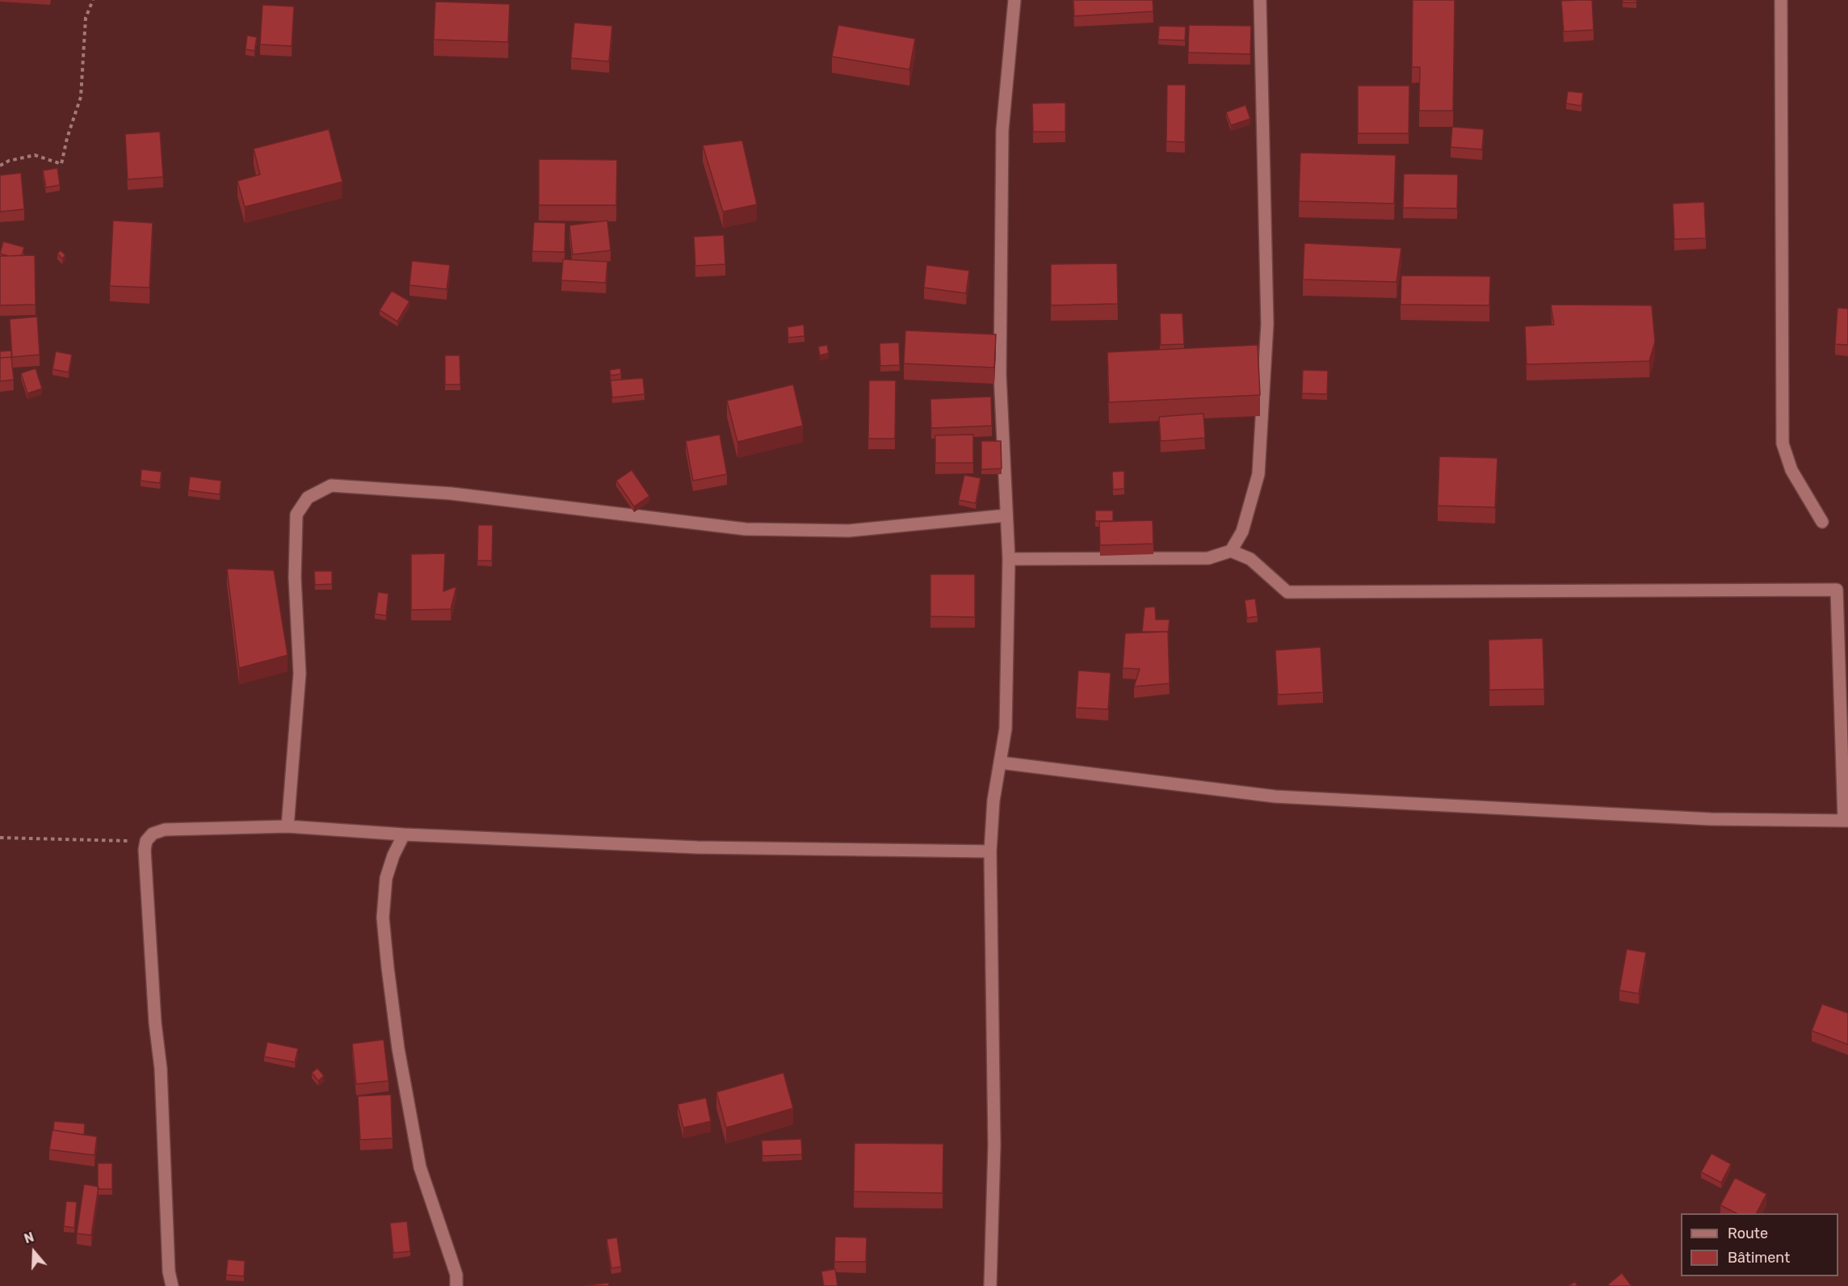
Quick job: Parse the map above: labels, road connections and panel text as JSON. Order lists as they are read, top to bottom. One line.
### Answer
{"legend":["Route","Bâtiment"],"north":"top"}
